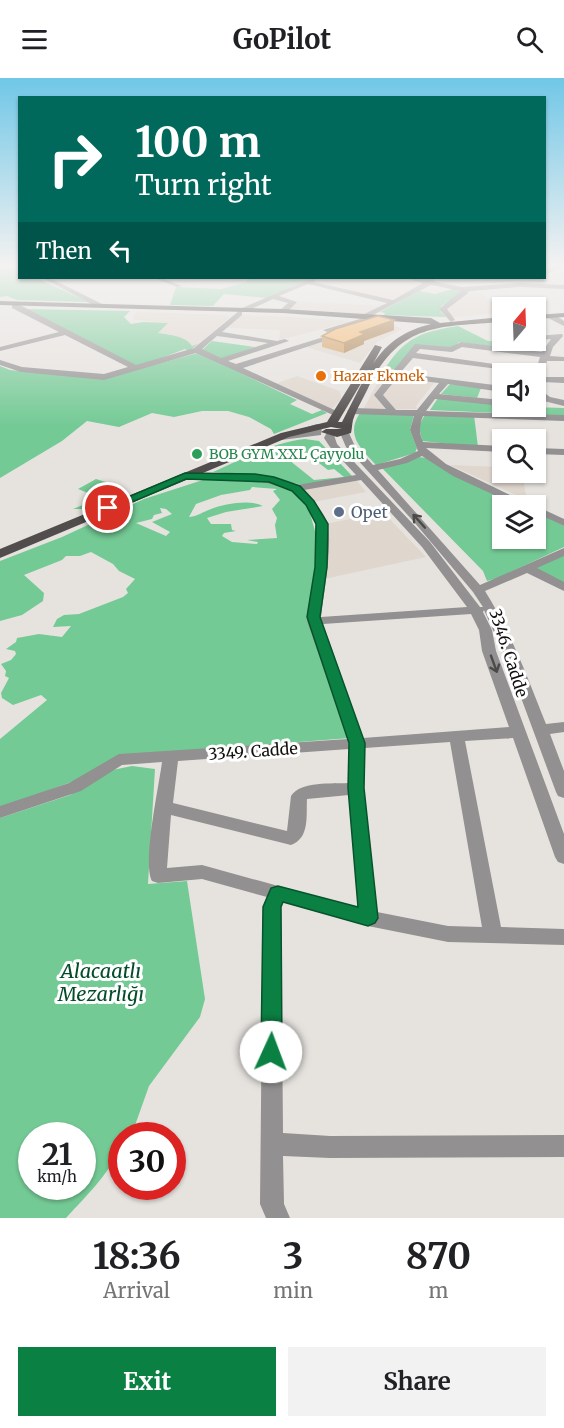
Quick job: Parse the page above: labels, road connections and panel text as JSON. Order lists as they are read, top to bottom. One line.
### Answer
{"streets":{"street":["3346. Cadde","3349. Cadde"]},"crossings":[["3346. Cadde","3349. Cadde"]],"parks":["Alacaatlı Mezarlığı"],"places":["Hazar Ekmek","BOB GYM XXL Çayyolu","Opet"],"north":"top","page":{"header":"GoPilot","turn":["100 m","Turn right"],"then":"Then","speed":"21 km/h","limit":"30","eta":["18:36","Arrival","3","min","870","m"],"buttons":["Exit","Share"]}}
